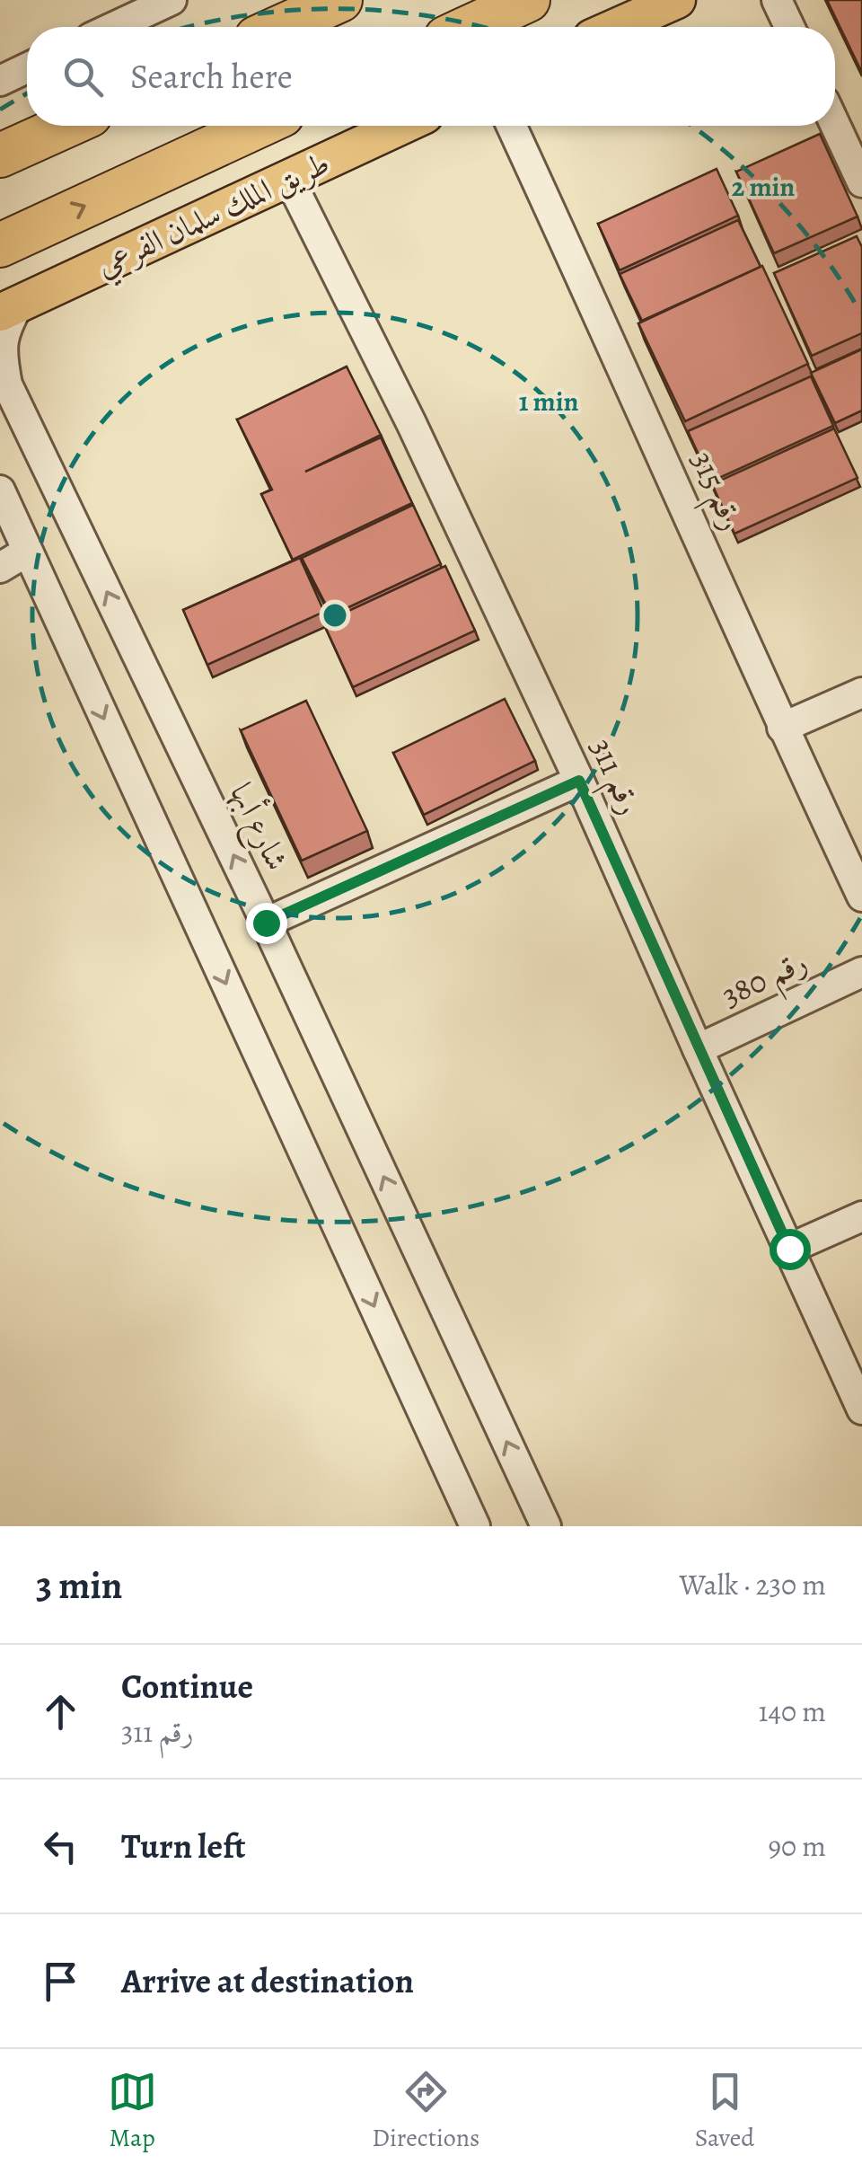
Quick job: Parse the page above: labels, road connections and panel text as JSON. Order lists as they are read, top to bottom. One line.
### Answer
{"streets":{"main road":["طريق الملك سلمان الفرعي"],"street":["رقم 315","رقم 311","شارع أبها","رقم 380"]},"crossings":[["طريق الملك سلمان الفرعي","رقم 311"],["طريق الملك سلمان الفرعي","شارع أبها"],["رقم 311","رقم 380"]],"page":{"search":"Search here","heading":["3 min","Walk · 230 m"],"list":[["Continue","رقم 311","140 m"],["Turn left","90 m"],"Arrive at destination"],"nav":["Map","Directions","Saved"]},"rings":["2 min","1 min"]}
